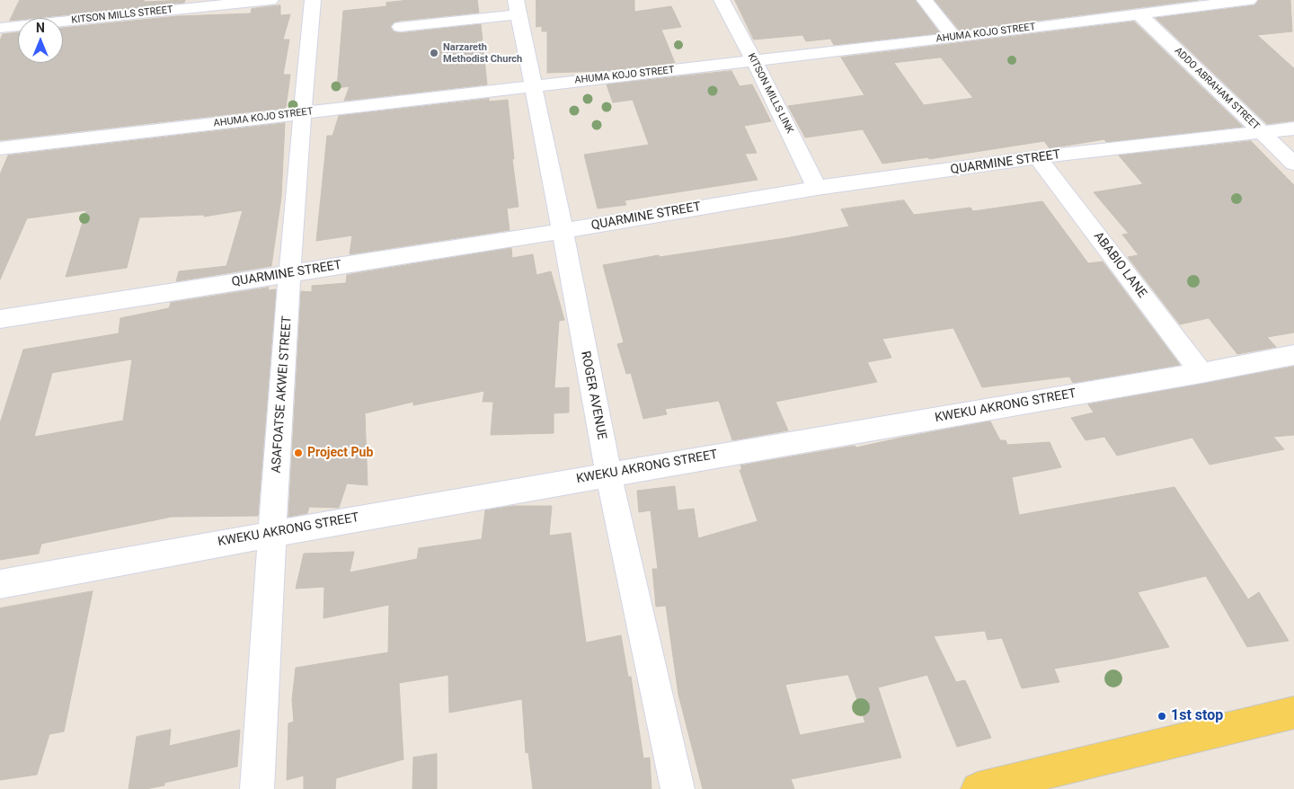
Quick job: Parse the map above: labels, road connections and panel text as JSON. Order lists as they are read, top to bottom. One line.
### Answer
{"streets":{"street":["KITSON MILLS STREET","AHUMA KOJO STREET","ADDO ABRAHAM STREET","KITSON MILLS LINK","QUARMINE STREET","ABABIO LANE","ASAFOATSE AKWEI STREET","ROGER AVENUE","KWEKU AKRONG STREET"]},"crossings":[["AHUMA KOJO STREET","ADDO ABRAHAM STREET"],["AHUMA KOJO STREET","KITSON MILLS LINK"],["AHUMA KOJO STREET","ASAFOATSE AKWEI STREET"],["AHUMA KOJO STREET","ROGER AVENUE"],["ADDO ABRAHAM STREET","QUARMINE STREET"],["KITSON MILLS LINK","QUARMINE STREET"],["QUARMINE STREET","ABABIO LANE"],["QUARMINE STREET","ASAFOATSE AKWEI STREET"],["QUARMINE STREET","ROGER AVENUE"],["ABABIO LANE","KWEKU AKRONG STREET"],["ASAFOATSE AKWEI STREET","KWEKU AKRONG STREET"],["ROGER AVENUE","KWEKU AKRONG STREET"]],"places":["Narzareth Methodist Church","Project Pub","1st stop"],"north":"top"}
